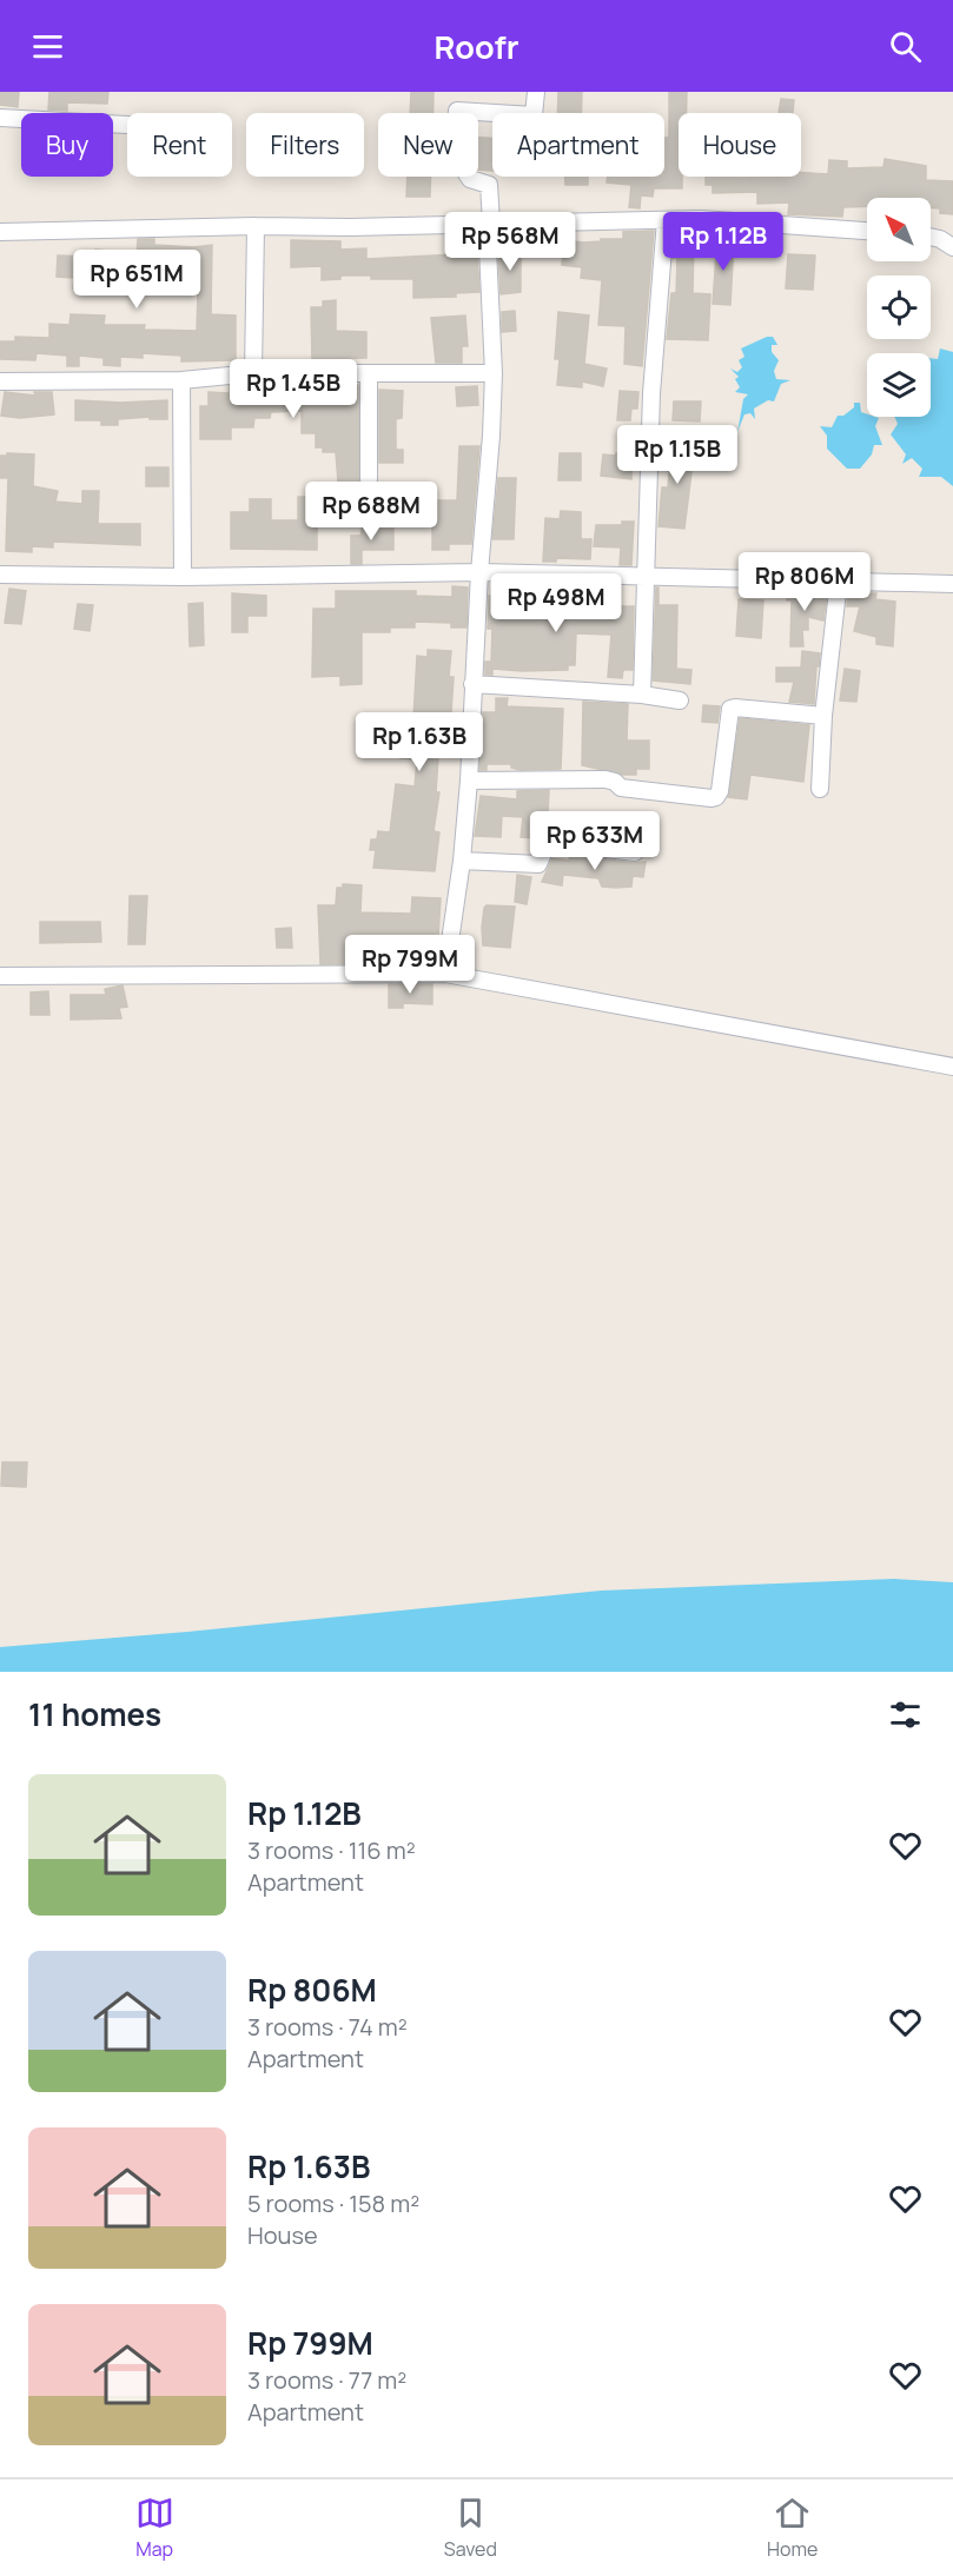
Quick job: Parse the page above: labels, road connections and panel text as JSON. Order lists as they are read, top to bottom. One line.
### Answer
{"north":"top left","page":{"header":"Roofr","chip":["Buy","Rent","Filters","New","Apartment","House"],"price":["Rp 568M","Rp 1.12B","Rp 651M","Rp 1.45B","Rp 1.15B","Rp 688M","Rp 806M","Rp 498M","Rp 1.63B","Rp 633M","Rp 799M"],"heading":"11 homes","list":[{"name":"Rp 1.12B","note":"3 rooms · 116 m² · Apartment"},{"name":"Rp 806M","note":"3 rooms · 74 m² · Apartment"},{"name":"Rp 1.63B","note":"5 rooms · 158 m² · House"},{"name":"Rp 799M","note":"3 rooms · 77 m² · Apartment"}],"tabs":["Map","Saved","Home"]}}
